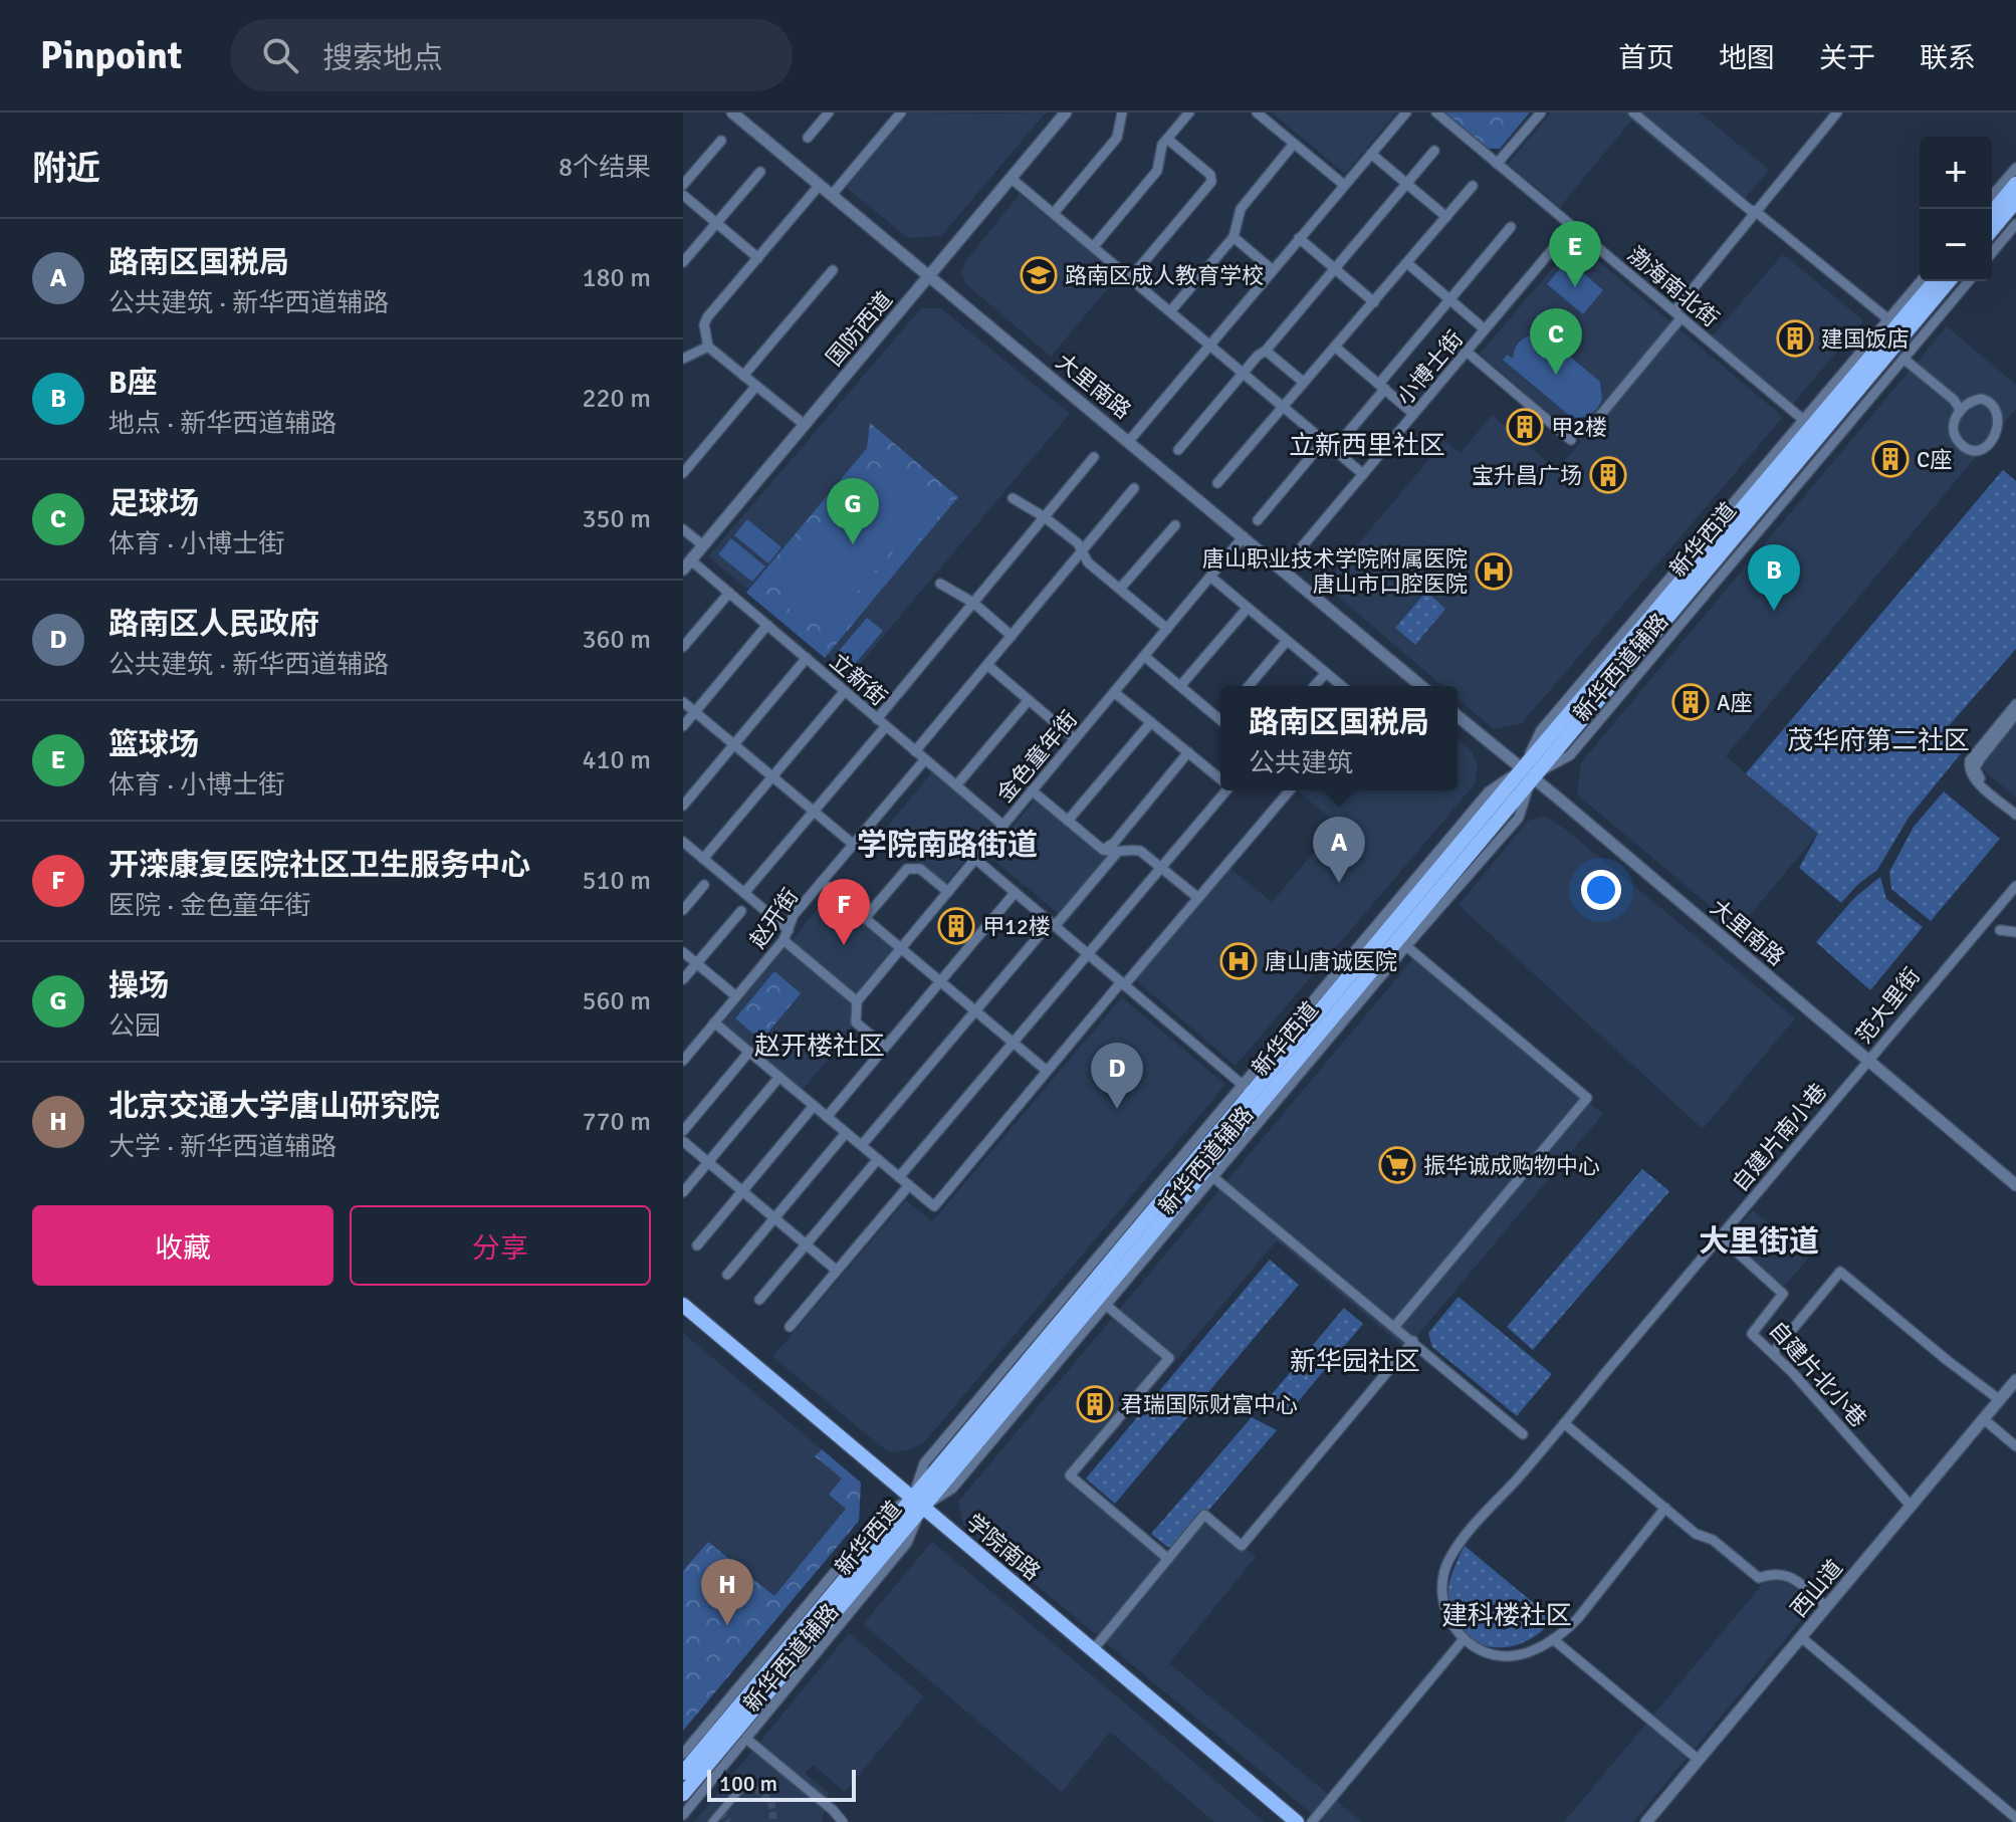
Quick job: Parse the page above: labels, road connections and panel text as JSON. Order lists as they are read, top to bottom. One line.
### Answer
{"streets":{"main road":["新华西道","学院南路"],"street":["渤海南北街","国防西道","小博士街","大里南路","新华西道辅路","立新街","金色童年街","赵开街","范大里街","自建片南小巷","自建片北小巷","西山道"]},"crossings":[["渤海南北街","小博士街"],["渤海南北街","新华西道"],["国防西道","大里南路"],["国防西道","立新街"],["小博士街","大里南路"],["大里南路","新华西道"],["大里南路","新华西道辅路"],["大里南路","金色童年街"],["大里南路","范大里街"],["大里南路","自建片南小巷"],["新华西道","新华西道辅路"],["新华西道","学院南路"],["新华西道辅路","学院南路"],["立新街","金色童年街"],["立新街","赵开街"],["范大里街","自建片南小巷"],["自建片南小巷","自建片北小巷"],["自建片北小巷","西山道"]],"districts":["立新西里社区","茂华府第二社区","学院南路街道","赵开楼社区","大里街道","新华园社区","建科楼社区"],"places":{"school or university":["路南区成人教育学校"],"building":["建国饭店","甲2楼","C座","宝升昌广场","A座","甲12楼","君瑞国际财富中心"],"hospital":["唐山职业技术学院附属医院 唐山市口腔医院","唐山唐诚医院"],"supermarket":["振华诚成购物中心"]},"scale_bar":"100 m","page":{"header":"Pinpoint","search":"搜索地点","nav":["首页","地图","关于","联系"],"heading":["附近","8个结果"],"map_buttons":["+","−"],"list":[{"mark":"A","name":"路南区国税局","note":"公共建筑 · 新华西道辅路","value":"180 m"},{"mark":"B","name":"B座","note":"地点 · 新华西道辅路","value":"220 m"},{"mark":"C","name":"足球场","note":"体育 · 小博士街","value":"350 m"},{"mark":"D","name":"路南区人民政府","note":"公共建筑 · 新华西道辅路","value":"360 m"},{"mark":"E","name":"篮球场","note":"体育 · 小博士街","value":"410 m"},{"mark":"F","name":"开滦康复医院社区卫生服务中心","note":"医院 · 金色童年街","value":"510 m"},{"mark":"G","name":"操场","note":"公园","value":"560 m"},{"mark":"H","name":"北京交通大学唐山研究院","note":"大学 · 新华西道辅路","value":"770 m"}],"pins":["E","C","G","B","A","F","D","H"],"popup":["路南区国税局","公共建筑"],"buttons":["收藏","分享"],"scale":"100 m"}}
